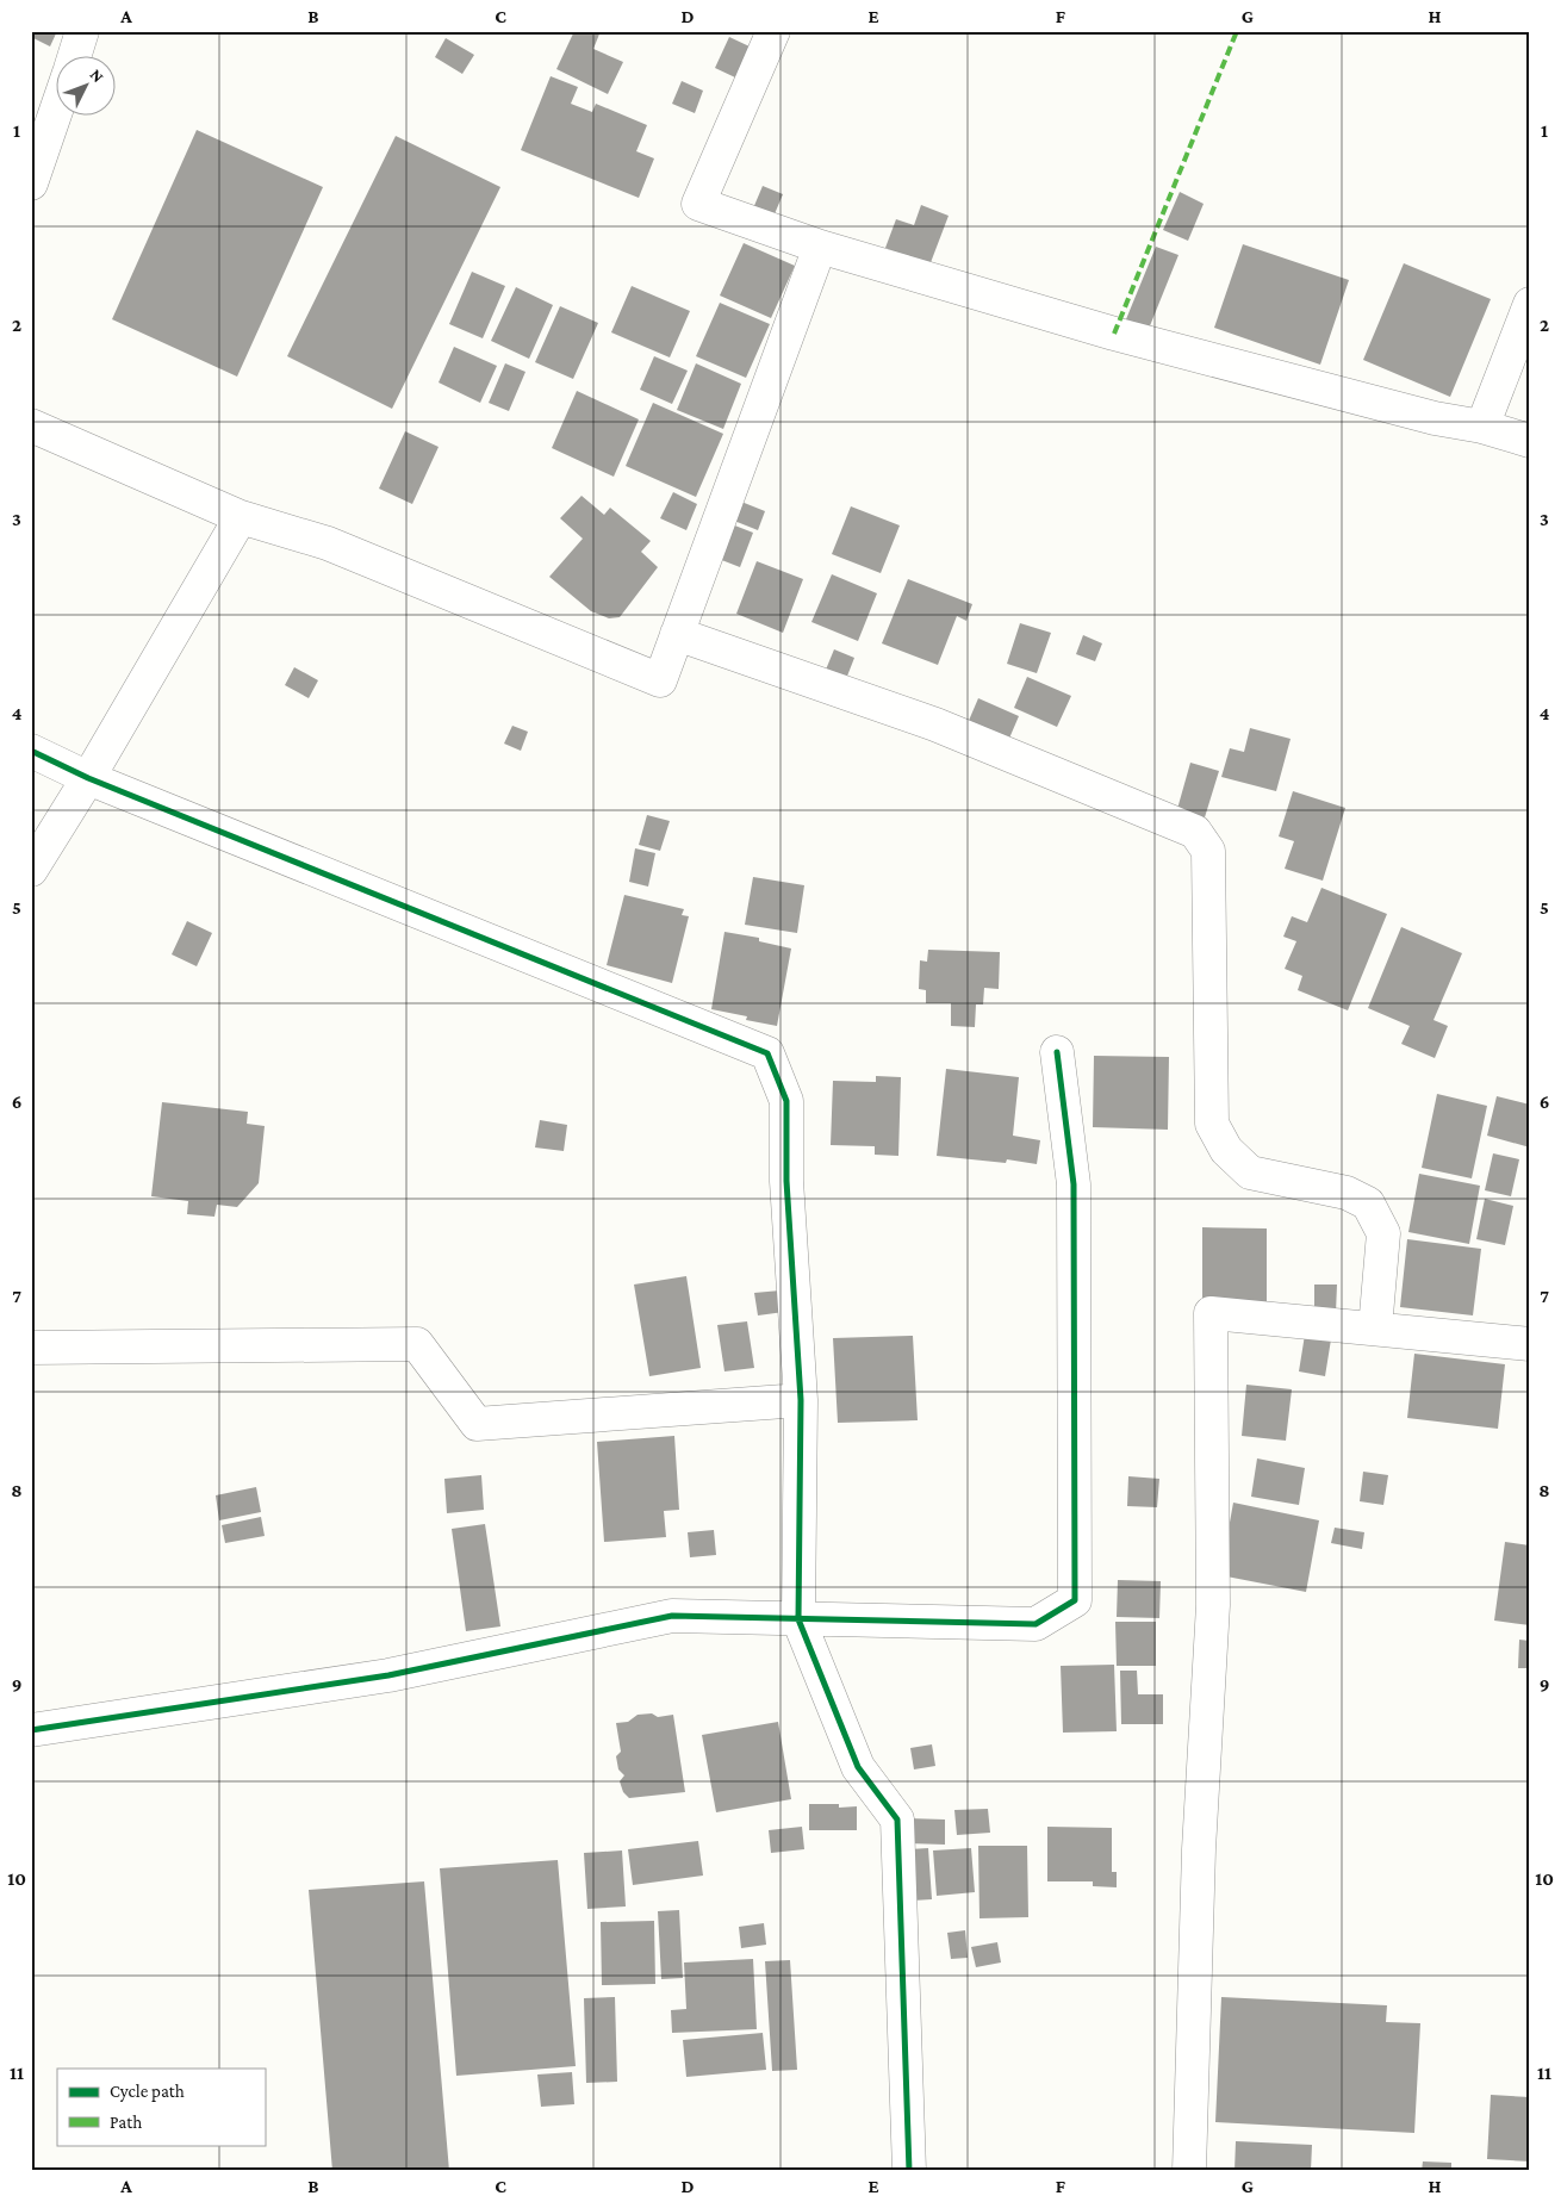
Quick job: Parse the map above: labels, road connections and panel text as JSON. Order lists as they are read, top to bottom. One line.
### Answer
{"legend":["Cycle path","Path"],"north":"top right","grid":{"columns":["A","B","C","D","E","F","G","H"],"rows":["1","2","3","4","5","6","7","8","9","10","11"]}}
